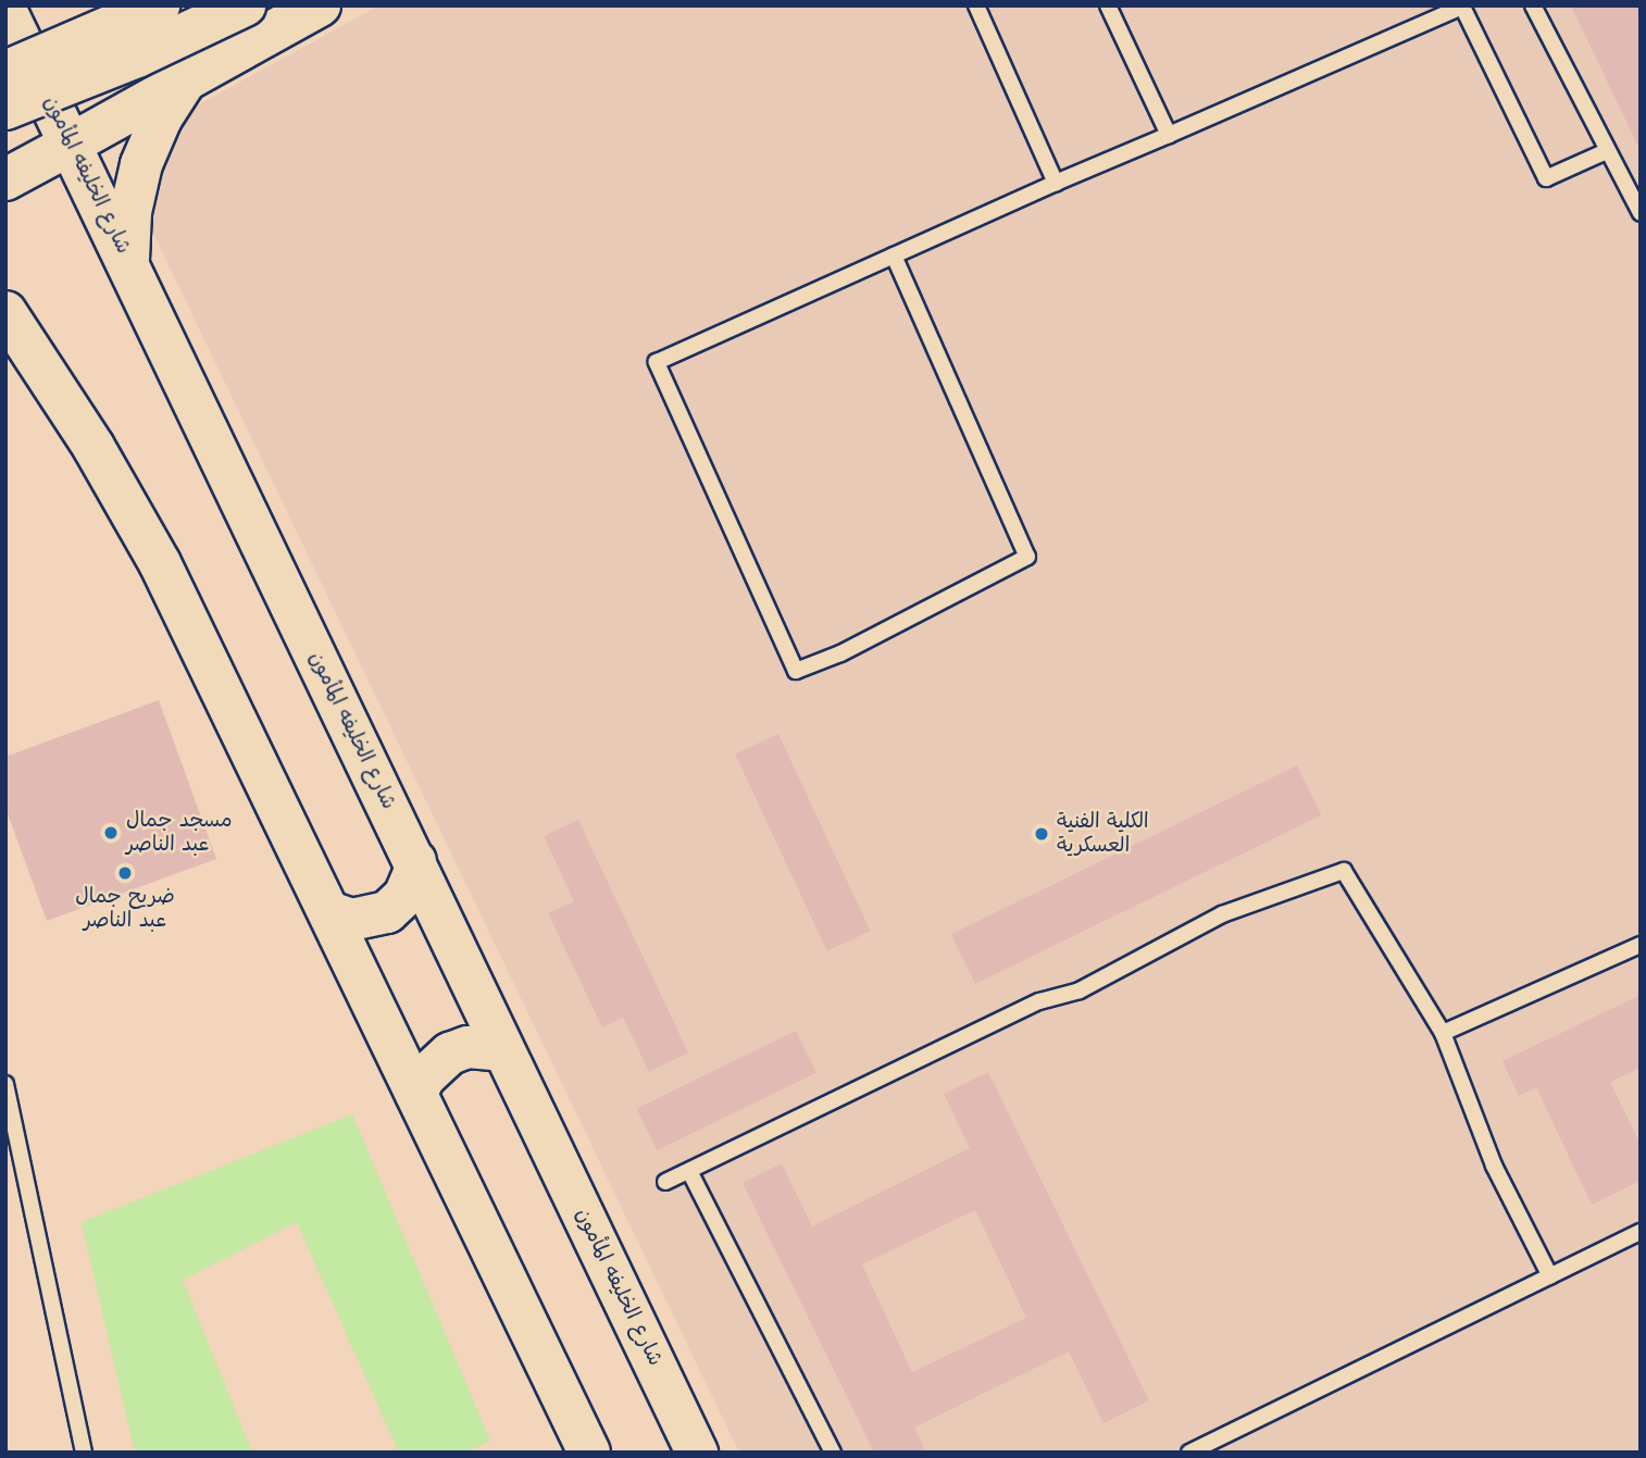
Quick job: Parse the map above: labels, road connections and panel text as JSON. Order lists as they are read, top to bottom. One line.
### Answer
{"streets":{"main road":["شارع الخليفه المأمون"]},"places":["مسجد جمال عبد الناصر","الكلية الفنية العسكرية","ضريح جمال عبد الناصر"]}
